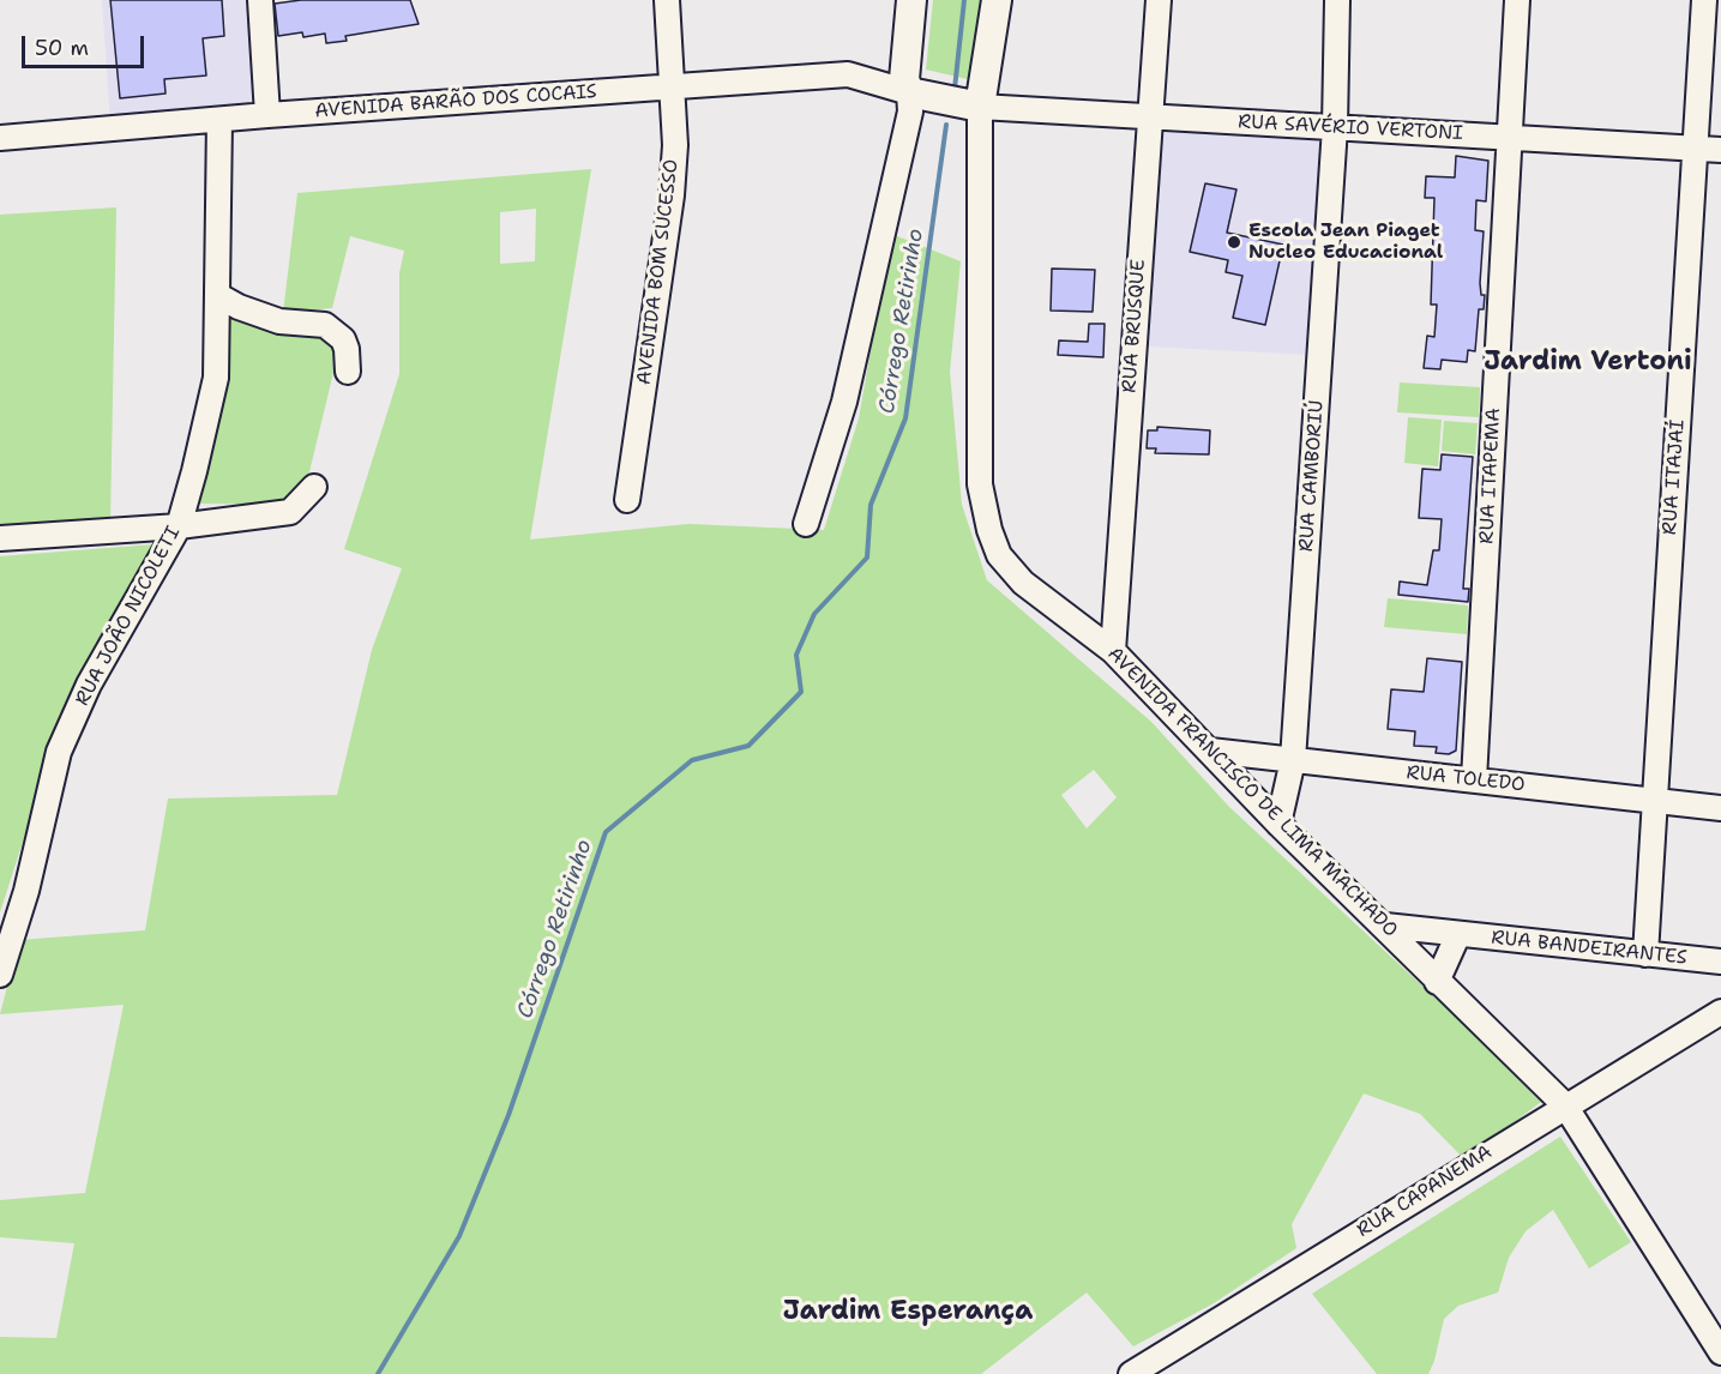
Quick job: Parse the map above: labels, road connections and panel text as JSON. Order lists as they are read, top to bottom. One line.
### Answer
{"streets":{"main road":["AVENIDA FRANCISCO DE LIMA MACHADO"],"street":["AVENIDA BARÃO DOS COCAIS","RUA SAVÉRIO VERTONI","AVENIDA BOM SUCESSO","RUA BRUSQUE","RUA CAMBORIÚ","RUA ITAPEMA","RUA ITAJAÍ","RUA JOÃO NICOLETI","RUA TOLEDO","RUA BANDEIRANTES","RUA CAPANEMA"]},"crossings":[["AVENIDA BARÃO DOS COCAIS","AVENIDA BOM SUCESSO"],["AVENIDA BARÃO DOS COCAIS","RUA JOÃO NICOLETI"],["RUA SAVÉRIO VERTONI","RUA BRUSQUE"],["RUA SAVÉRIO VERTONI","RUA CAMBORIÚ"],["RUA SAVÉRIO VERTONI","RUA ITAPEMA"],["RUA SAVÉRIO VERTONI","RUA ITAJAÍ"],["RUA SAVÉRIO VERTONI","AVENIDA FRANCISCO DE LIMA MACHADO"],["RUA BRUSQUE","AVENIDA FRANCISCO DE LIMA MACHADO"],["RUA CAMBORIÚ","RUA TOLEDO"],["RUA CAMBORIÚ","AVENIDA FRANCISCO DE LIMA MACHADO"],["RUA ITAPEMA","RUA TOLEDO"],["RUA ITAJAÍ","RUA TOLEDO"],["RUA ITAJAÍ","RUA BANDEIRANTES"],["RUA TOLEDO","AVENIDA FRANCISCO DE LIMA MACHADO"],["AVENIDA FRANCISCO DE LIMA MACHADO","RUA BANDEIRANTES"],["AVENIDA FRANCISCO DE LIMA MACHADO","RUA CAPANEMA"]],"districts":["Jardim Vertoni","Jardim Esperança"],"water":["Córrego Retirinho"],"places":["Escola Jean Piaget Nucleo Educacional"],"scale_bar":"50 m"}
